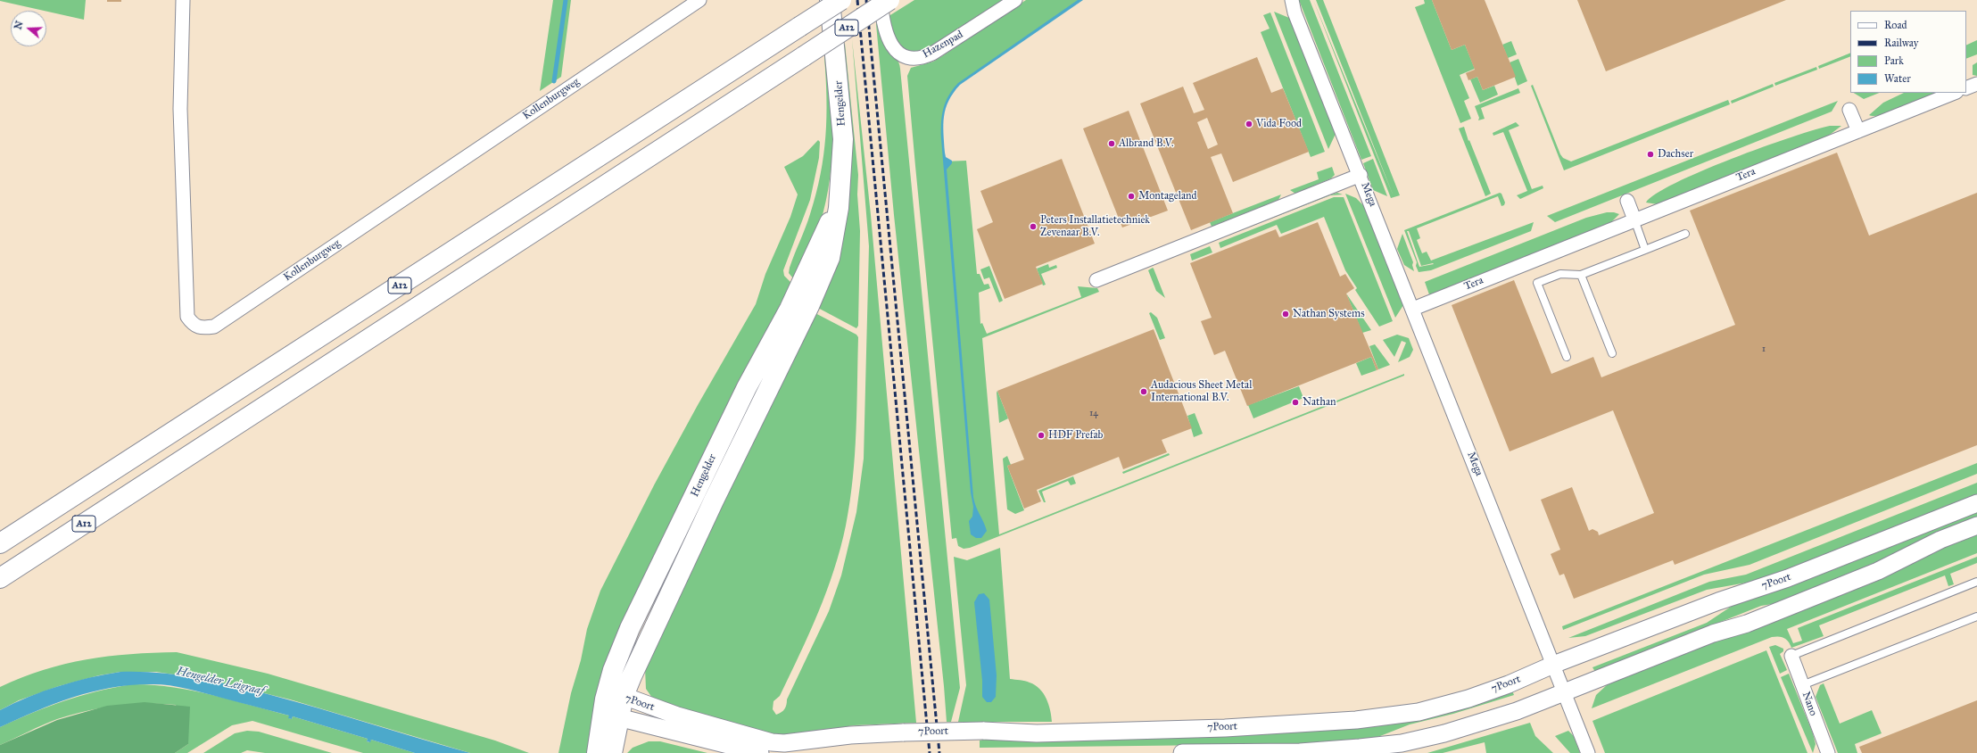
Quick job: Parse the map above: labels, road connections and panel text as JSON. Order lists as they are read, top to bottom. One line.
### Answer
{"streets":{"main road":["A12","Hengelder"],"street":["Hazenpad","Kollenburgweg","Tera","Mega","7Poort","Nano"]},"crossings":[["Hengelder","7Poort"],["Tera","Mega"],["Mega","7Poort"]],"water":["Hengelder Leigraaf"],"places":["Vida Food","Albrand B.V.","Dachser","Montageland","Peters Installatietechniek Zevenaar B.V.","Nathan Systems","Audacious Sheet Metal International B.V.","Nathan","HDF Prefab"],"house_numbers":["1","14"],"legend":["Road","Railway","Park","Water"],"north":"left"}
